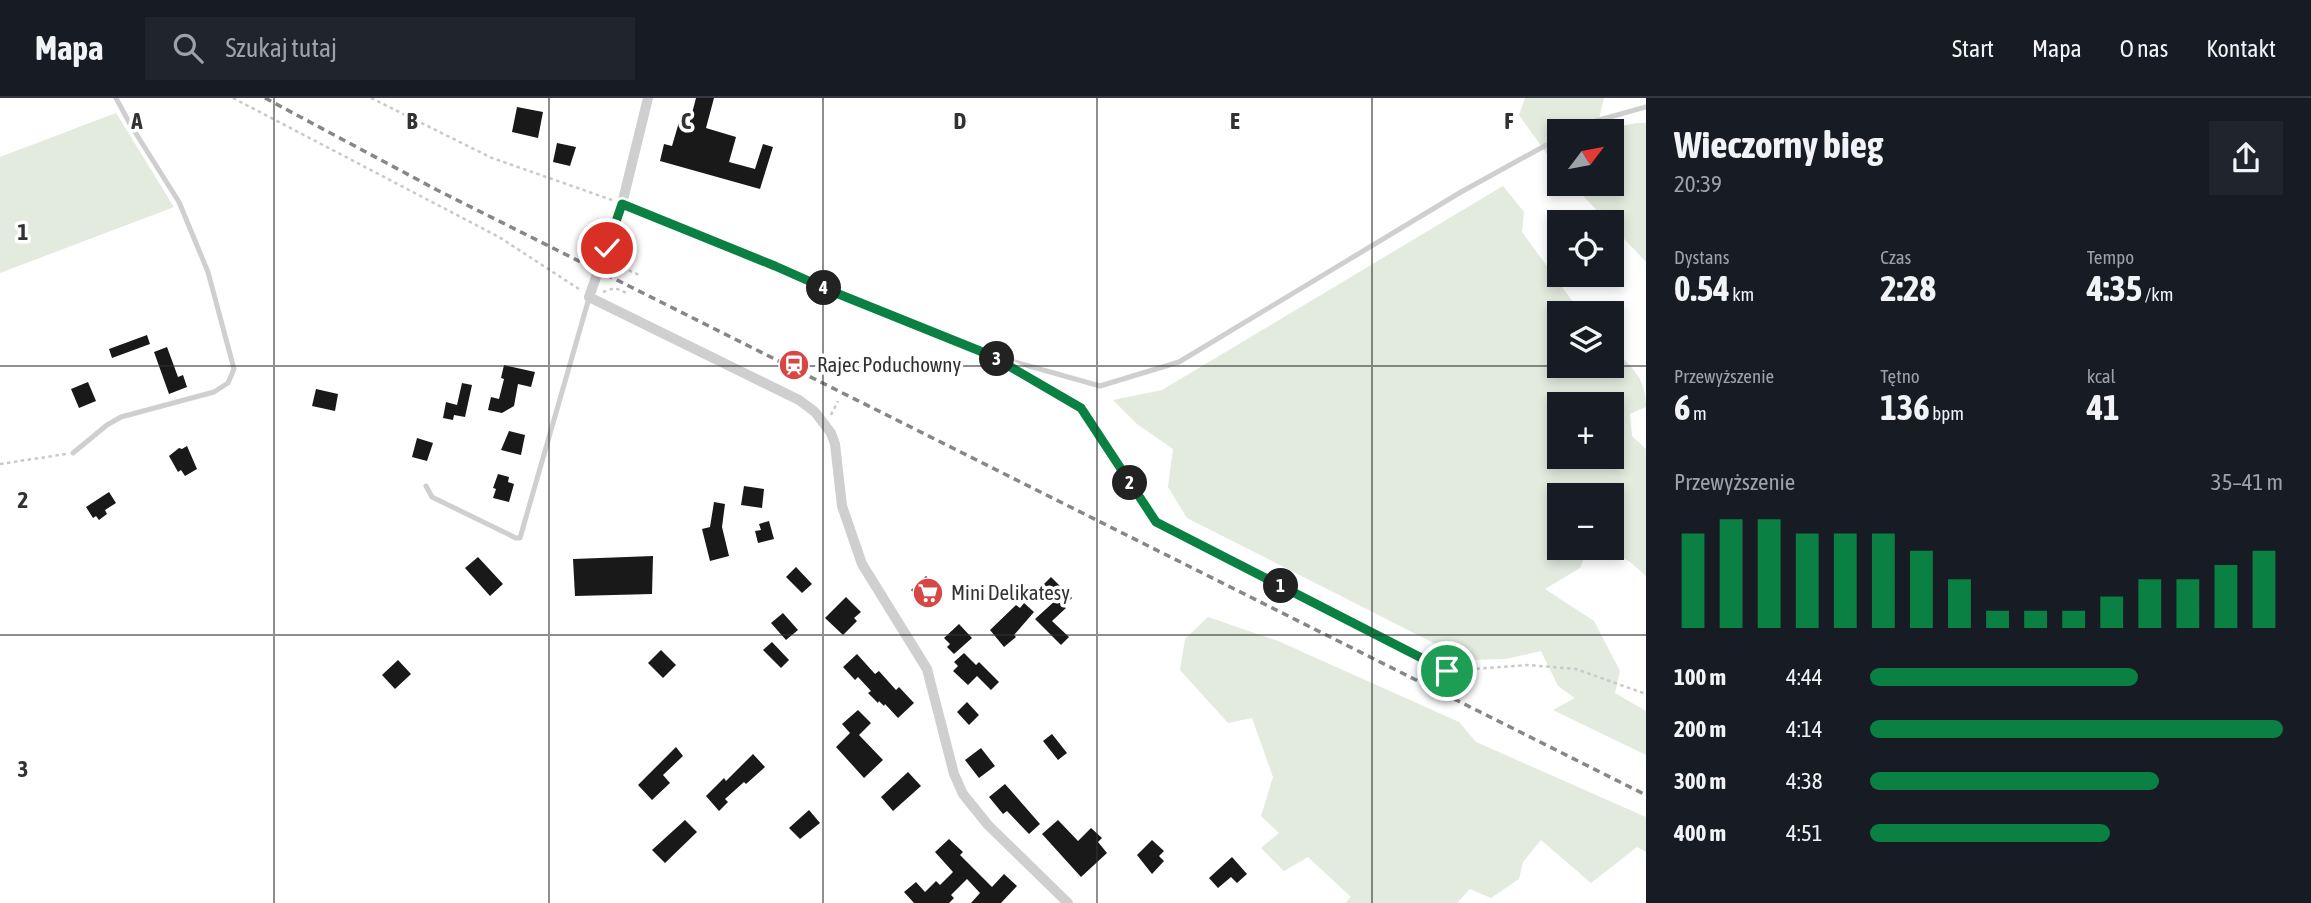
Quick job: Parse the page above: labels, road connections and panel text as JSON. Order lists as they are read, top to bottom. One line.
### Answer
{"places":{"station":["Rajec Poduchowny"],"supermarket":["Mini Delikatesy"]},"north":"top right","page":{"header":"Mapa","search":"Szukaj tutaj","nav":["Start","Mapa","O nas","Kontakt"],"heading":["Wieczorny bieg","20:39"],"map_buttons":["+","−"],"stats":[["Dystans","0.54 km"],["Czas","2:28"],["Tempo","4:35 /km"],["Przewyższenie","6 m"],["Tętno","136 bpm"],["kcal","41"]],"pins":["4","3","2","1"],"chart":["Przewyższenie","35–41 m"],"list":[{"name":"100 m","note":"4:44"},{"name":"200 m","note":"4:14"},{"name":"300 m","note":"4:38"},{"name":"400 m","note":"4:51"}]},"grid":{"columns":["A","B","C","D","E","F"],"rows":["1","2","3"]}}
